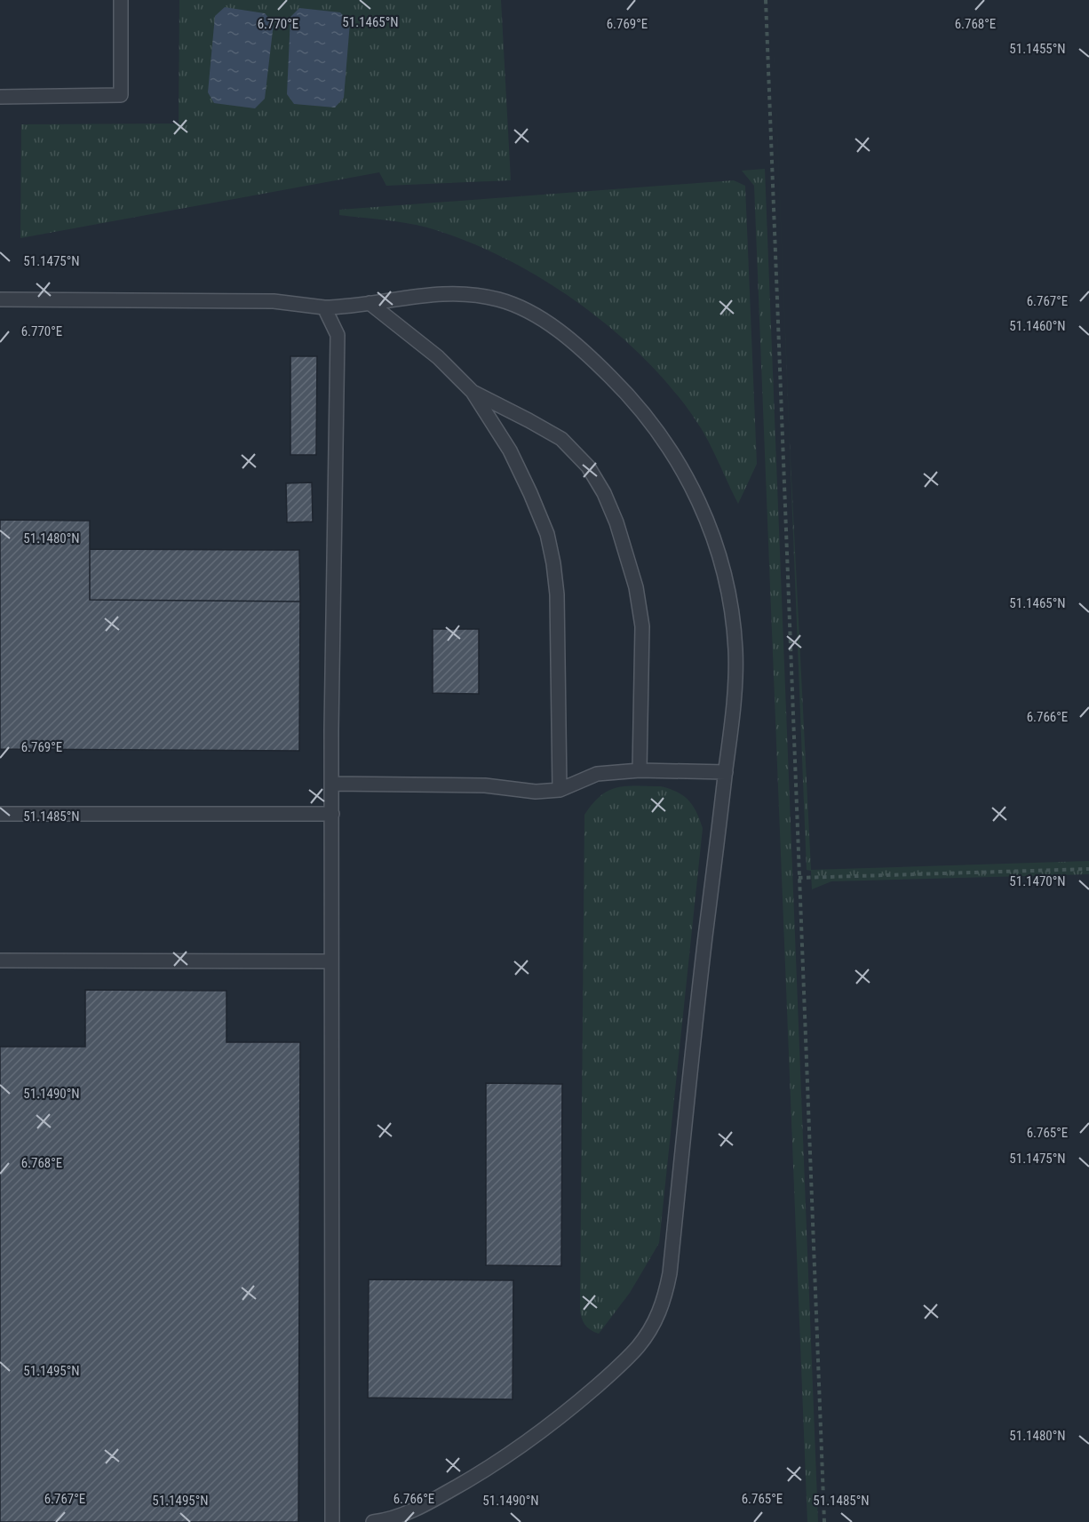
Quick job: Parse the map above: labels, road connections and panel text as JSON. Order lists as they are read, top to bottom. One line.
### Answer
{"coordinates":["51.1465°N","6.770°E","6.769°E","6.768°E","51.1455°N","51.1475°N","6.767°E","51.1460°N","51.1480°N","6.766°E","51.1485°N","51.1470°N","51.1490°N","6.765°E","51.1495°N"]}
